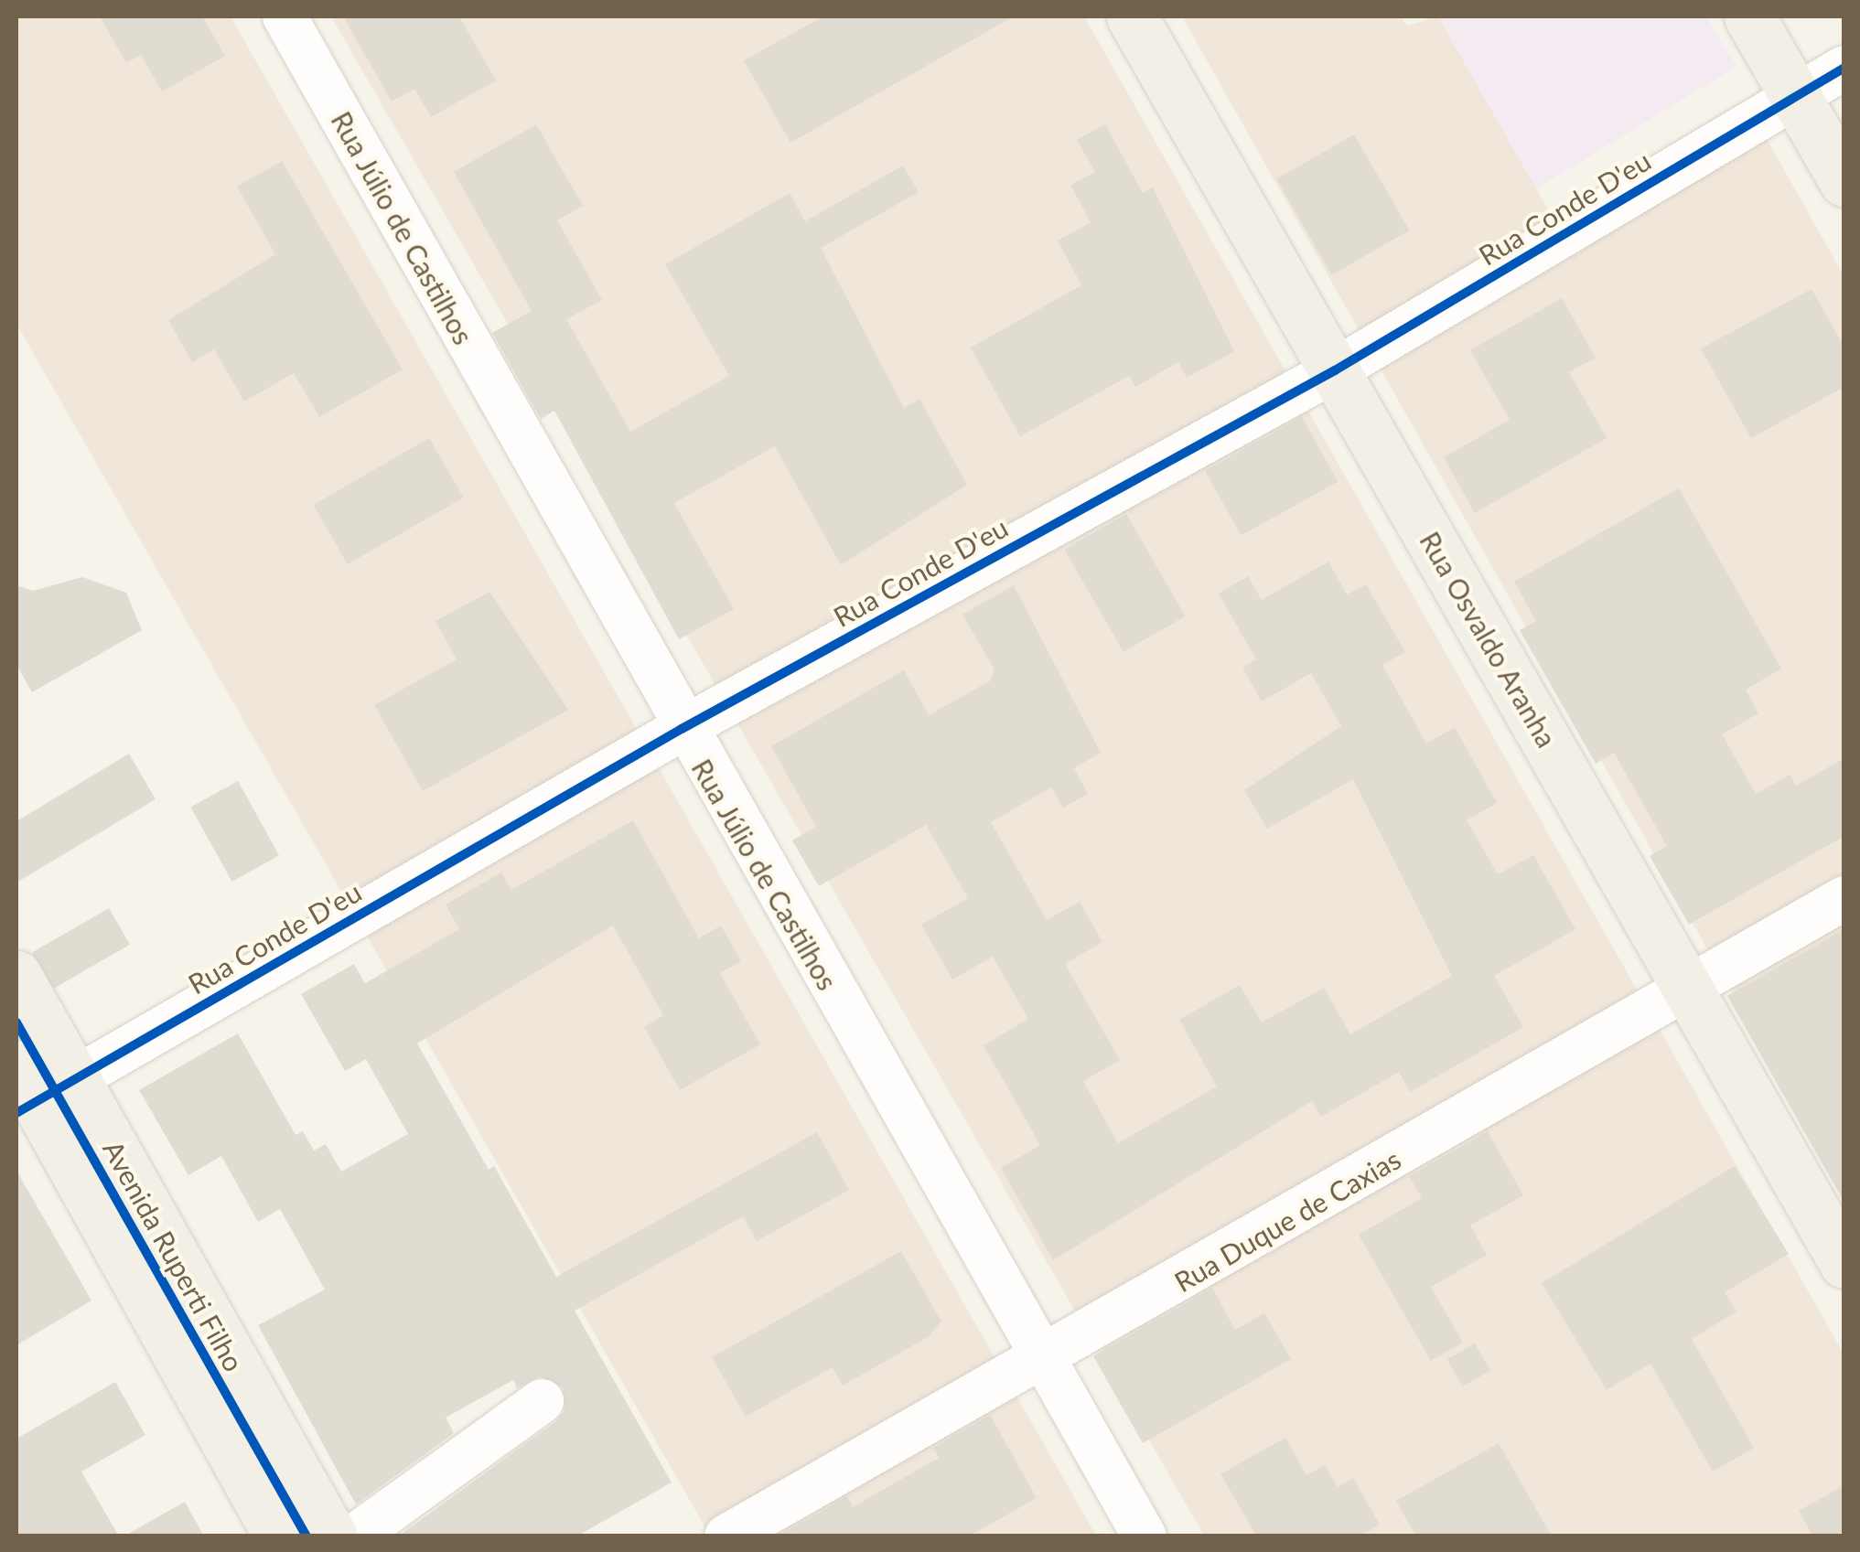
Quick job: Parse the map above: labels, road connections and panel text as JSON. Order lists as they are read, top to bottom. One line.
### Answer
{"streets":{"main road":["Rua Osvaldo Aranha","Avenida Ruperti Filho"],"street":["Rua Conde D'eu","Rua Júlio de Castilhos","Rua Duque de Caxias"]},"crossings":[["Rua Conde D'eu","Rua Júlio de Castilhos"],["Rua Conde D'eu","Rua Osvaldo Aranha"],["Rua Conde D'eu","Avenida Ruperti Filho"],["Rua Júlio de Castilhos","Rua Duque de Caxias"],["Rua Osvaldo Aranha","Rua Duque de Caxias"]]}
